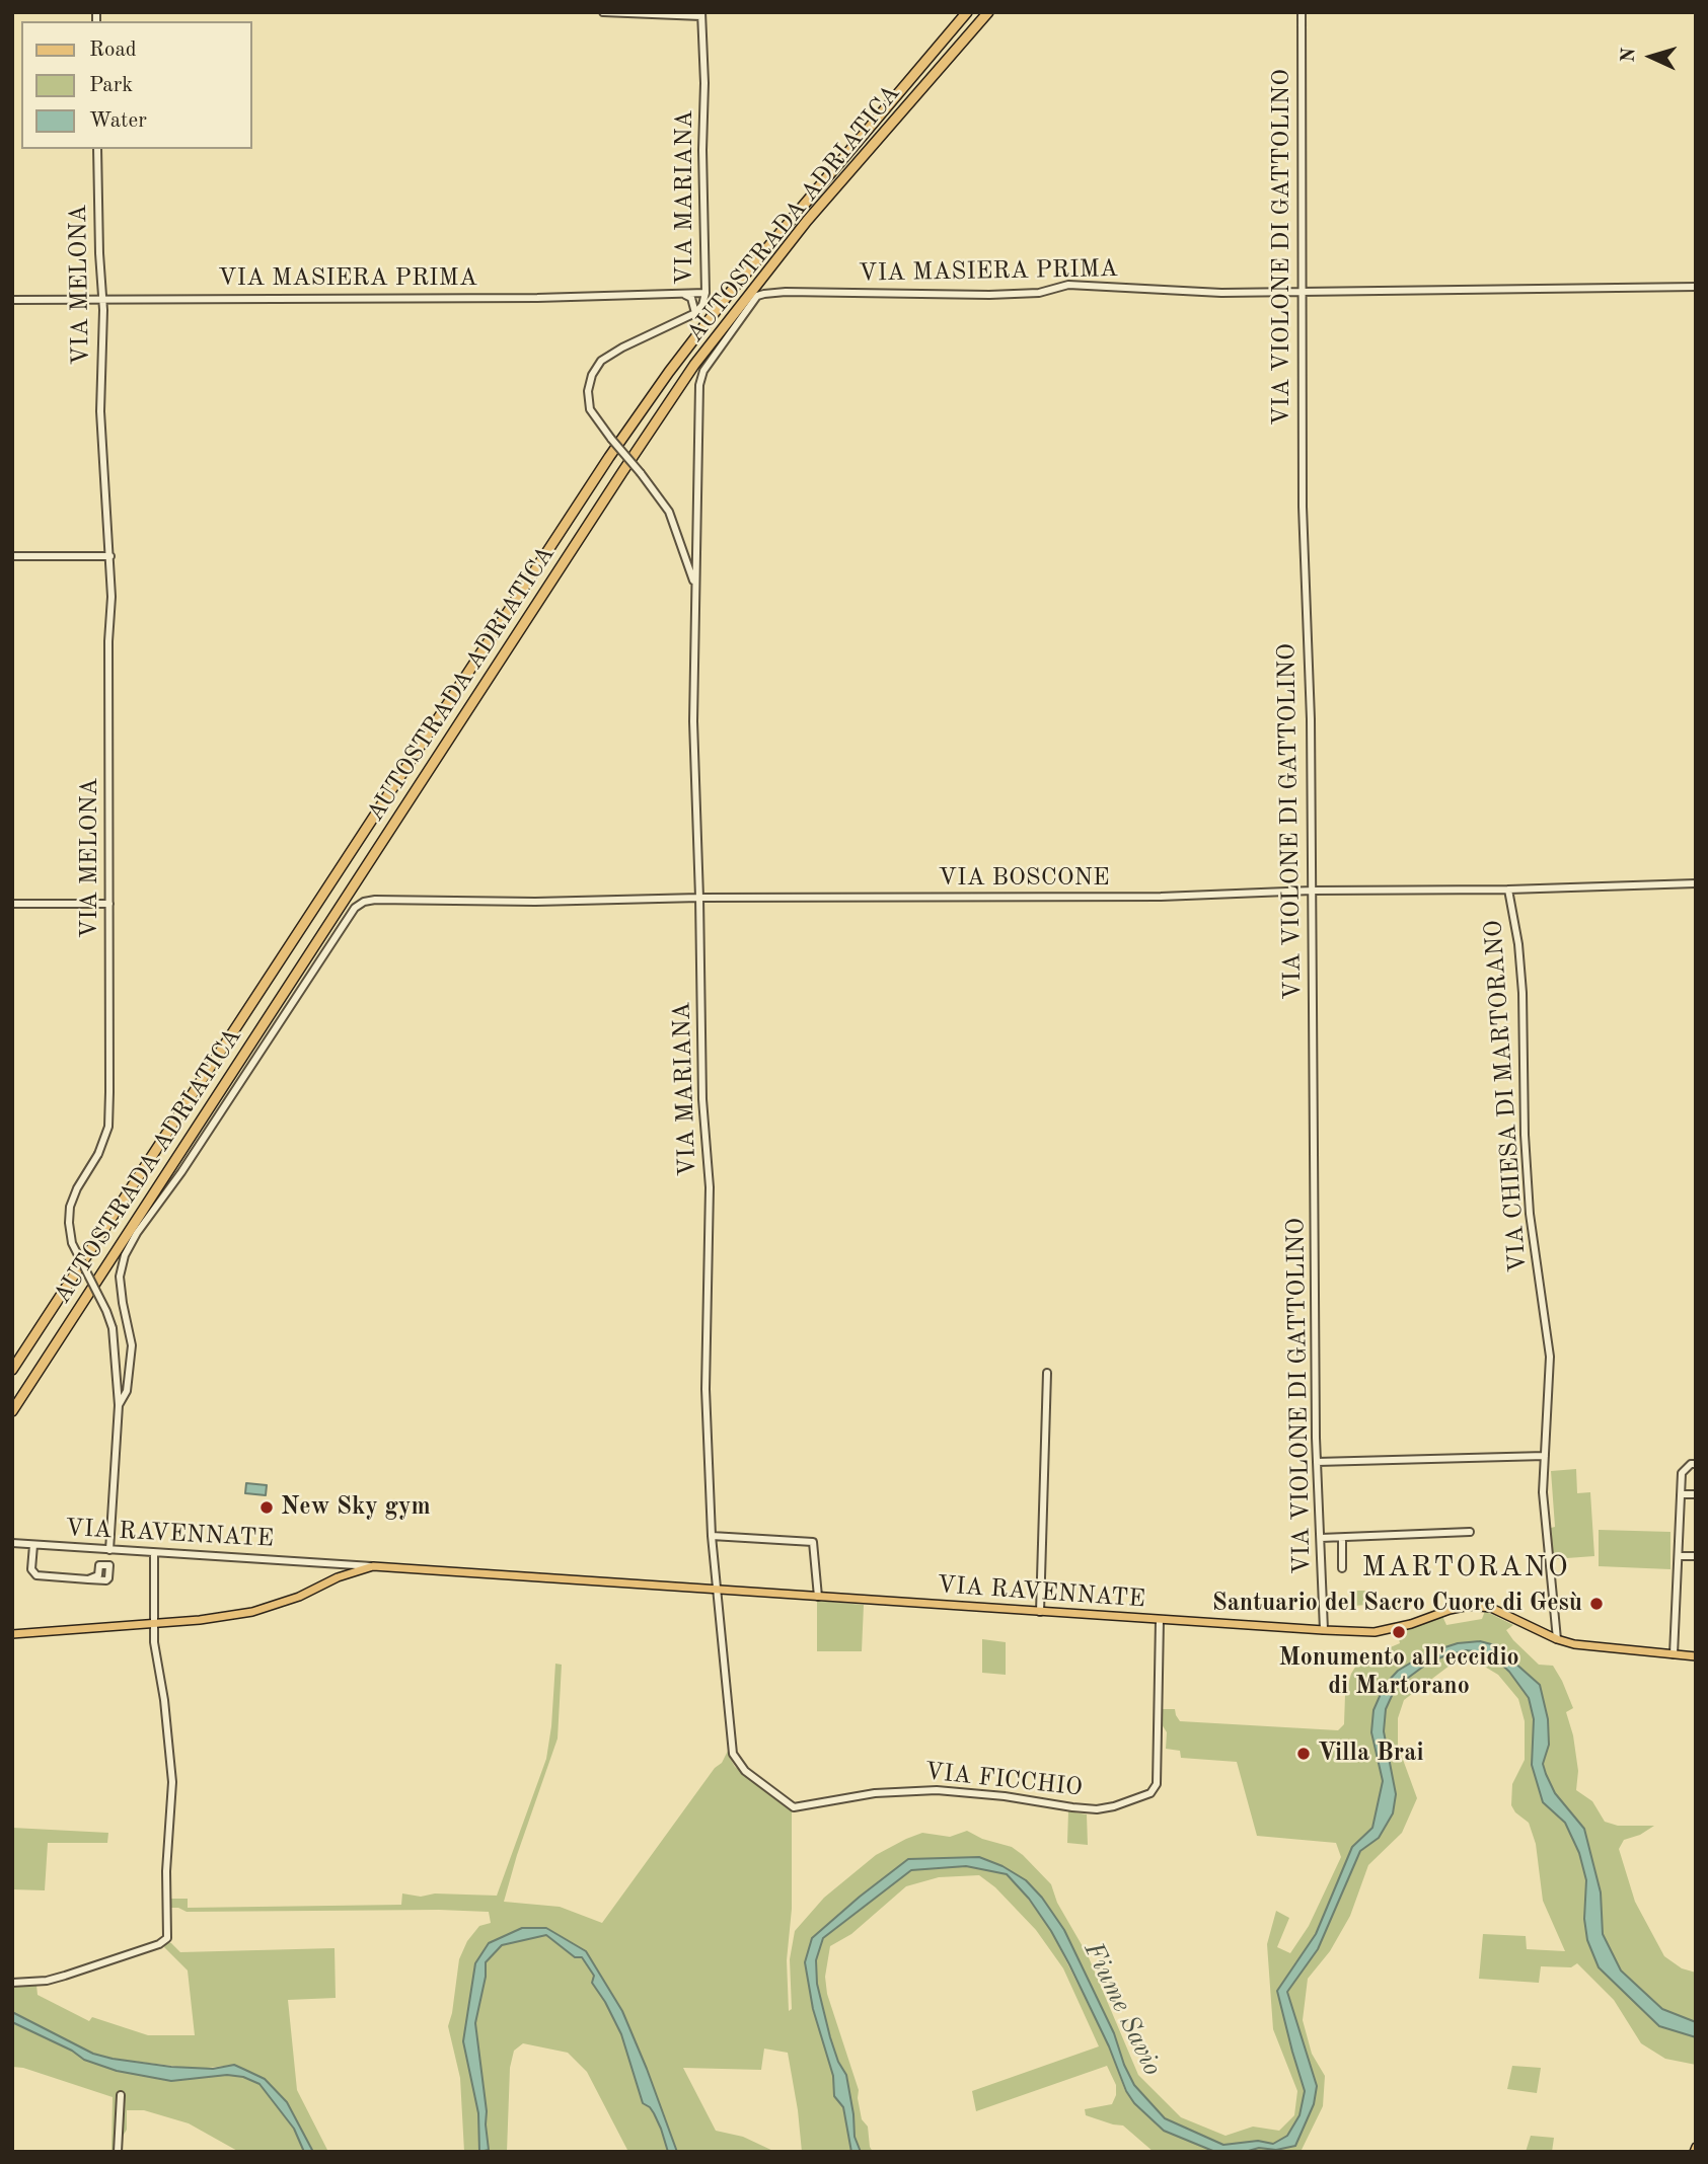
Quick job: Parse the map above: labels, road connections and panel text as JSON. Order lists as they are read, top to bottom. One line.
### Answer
{"streets":{"highway":["AUTOSTRADA ADRIATICA"],"main road":["VIA RAVENNATE"],"street":["VIA MARIANA","VIA VIOLONE DI GATTOLINO","VIA MASIERA PRIMA","VIA MELONA","VIA BOSCONE","VIA CHIESA DI MARTORANO","VIA FICCHIO"]},"crossings":[["VIA MARIANA","VIA MASIERA PRIMA"],["VIA MARIANA","VIA BOSCONE"],["VIA MARIANA","VIA RAVENNATE"],["VIA MARIANA","VIA FICCHIO"],["VIA VIOLONE DI GATTOLINO","VIA MASIERA PRIMA"],["VIA VIOLONE DI GATTOLINO","VIA BOSCONE"],["VIA VIOLONE DI GATTOLINO","VIA RAVENNATE"],["VIA MASIERA PRIMA","VIA MELONA"],["VIA MELONA","VIA BOSCONE"],["VIA MELONA","VIA RAVENNATE"],["VIA BOSCONE","VIA CHIESA DI MARTORANO"],["VIA CHIESA DI MARTORANO","VIA RAVENNATE"],["VIA RAVENNATE","VIA FICCHIO"]],"districts":["MARTORANO"],"water":["Fiume Savio"],"places":["New Sky gym","Santuario del Sacro Cuore di Gesù","Monumento all'eccidio di Martorano","Villa Brai"],"legend":["Road","Park","Water"],"north":"left"}
